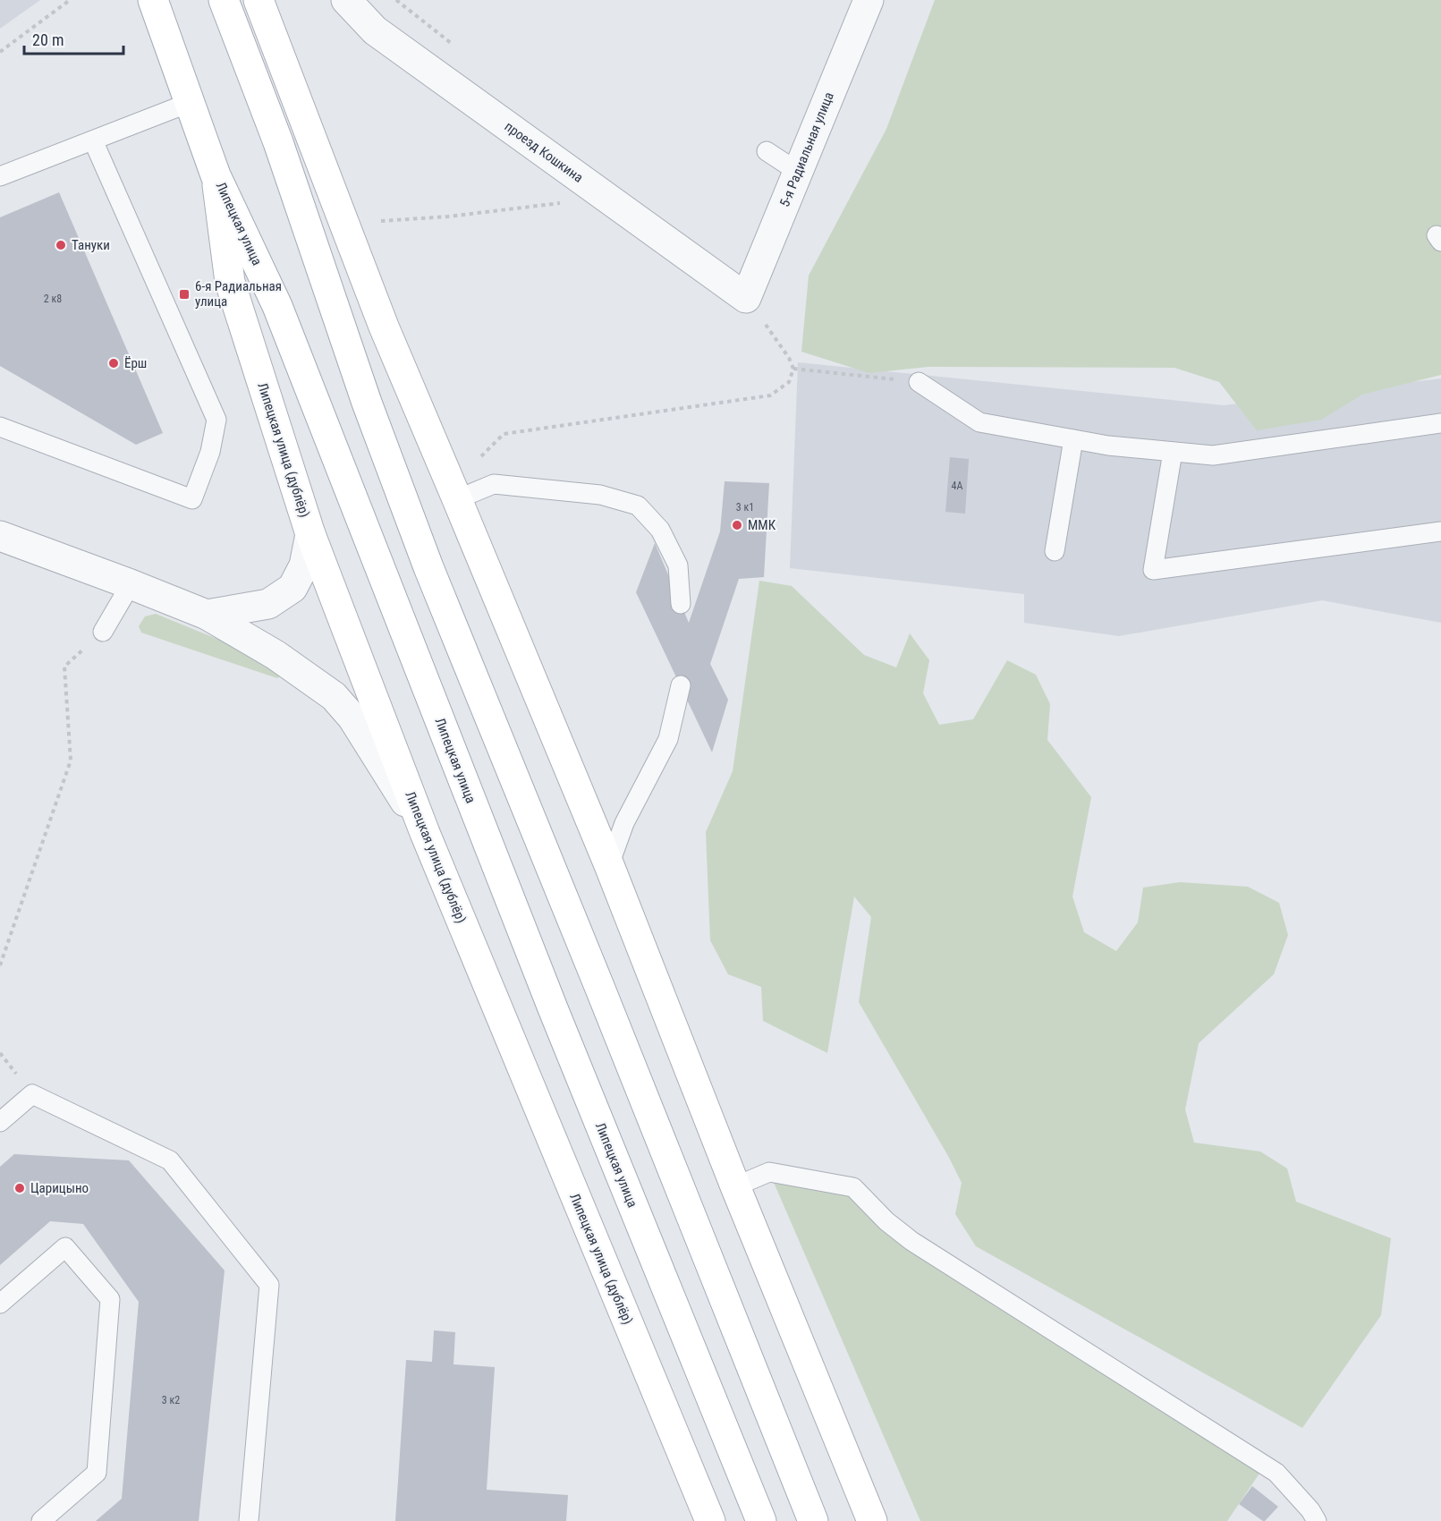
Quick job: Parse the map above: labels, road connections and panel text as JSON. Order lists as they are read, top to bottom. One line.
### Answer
{"streets":{"main road":["Липецкая улица","Липецкая улица (дублёр)"],"street":["5-я Радиальная улица","проезд Кошкина"]},"crossings":[["5-я Радиальная улица","проезд Кошкина"],["Липецкая улица","Липецкая улица (дублёр)"]],"places":{"other":["Тануки","Ёрш","ММК","Царицыно"],"transit":["6-я Радиальная улица"]},"house_numbers":["2 к8","4А","3 к1","3 к2"],"scale_bar":"20 m"}
